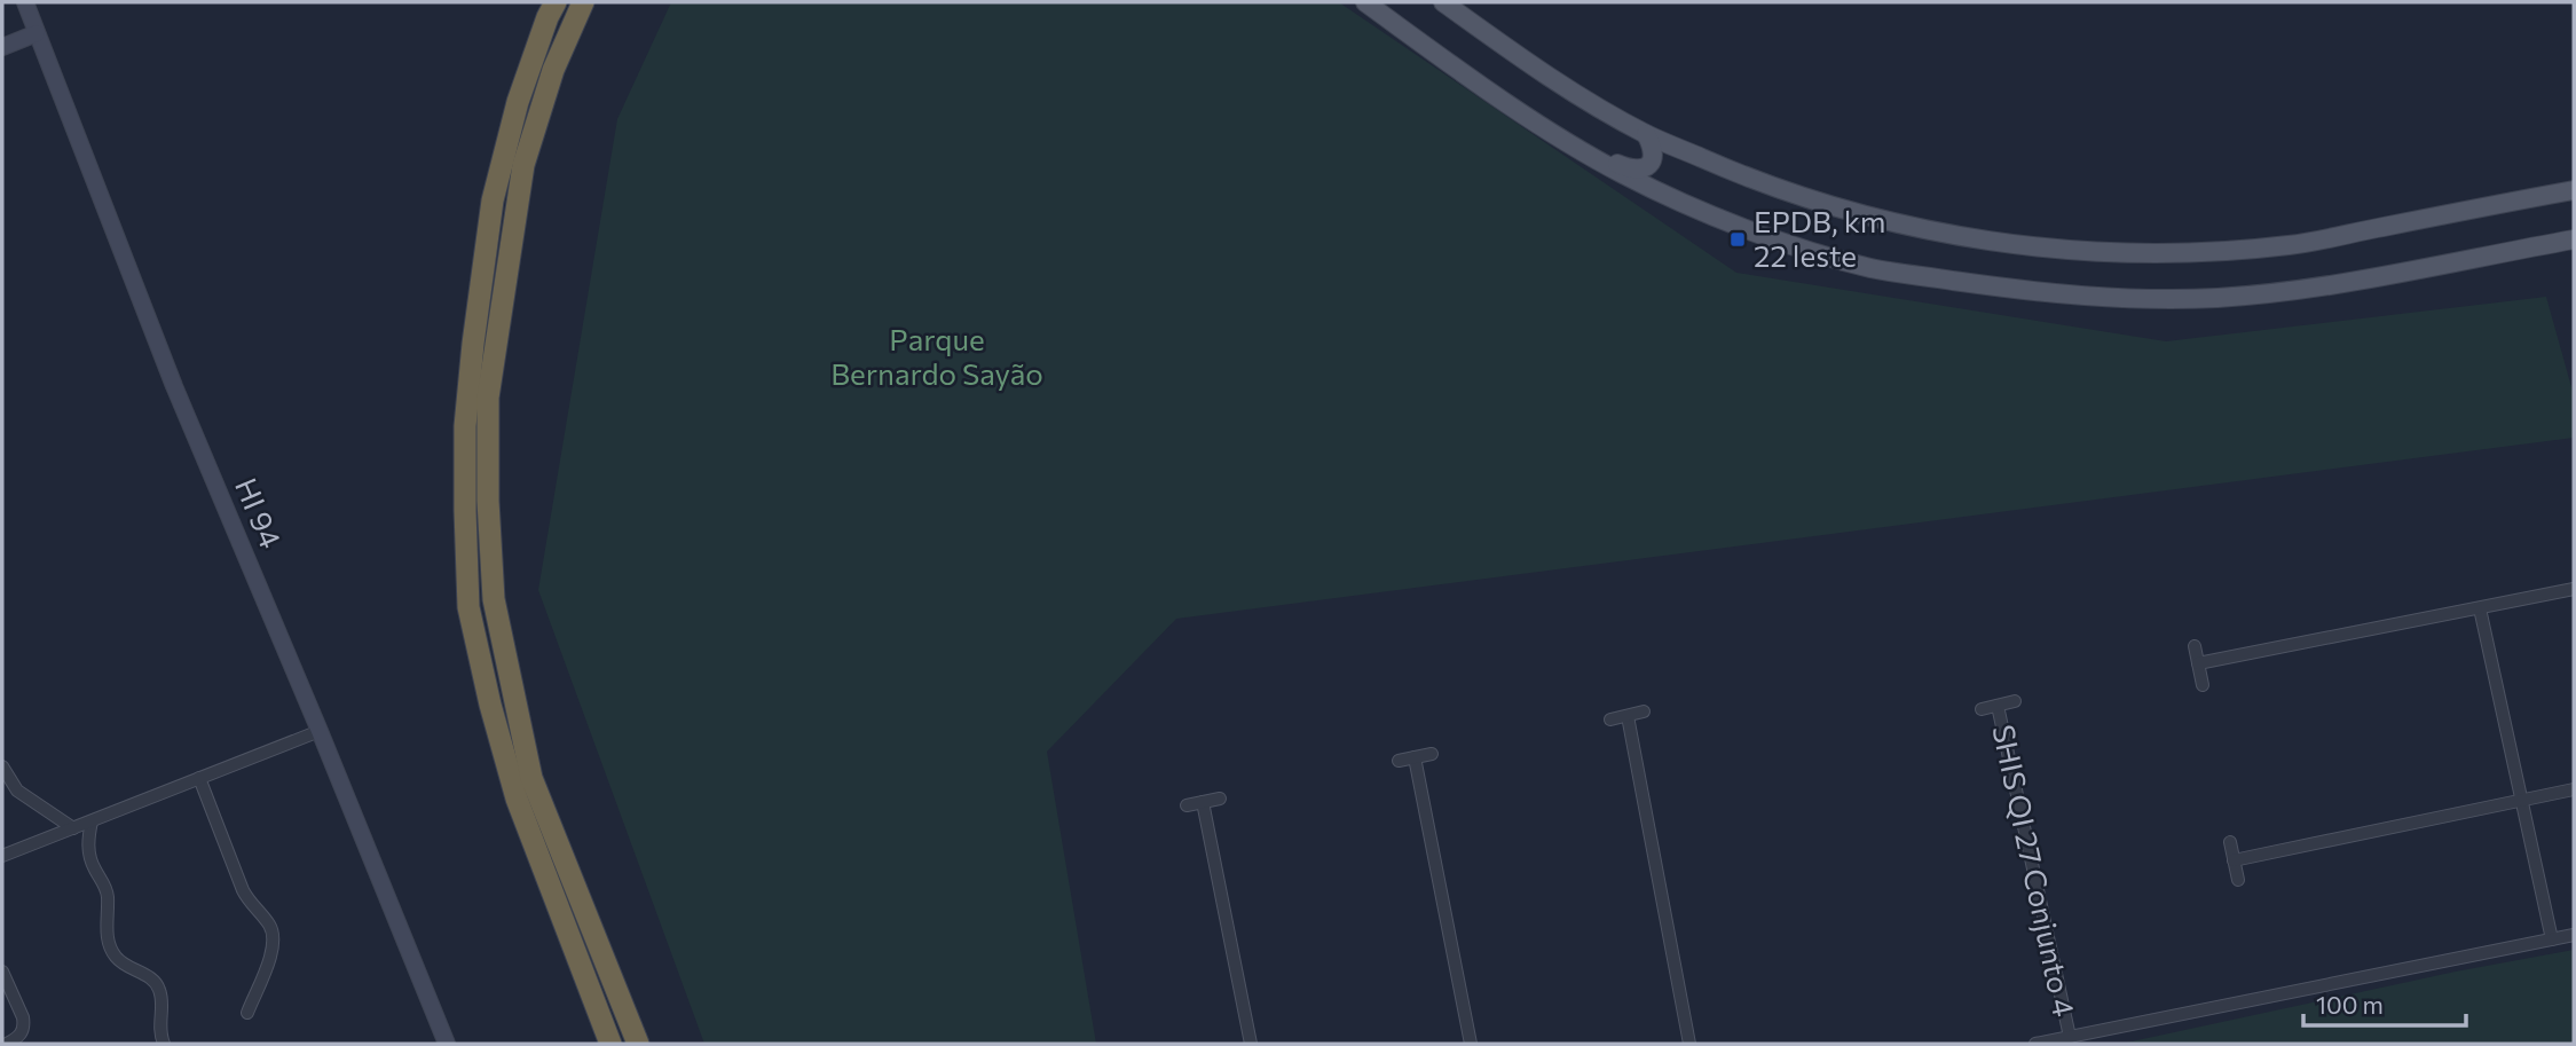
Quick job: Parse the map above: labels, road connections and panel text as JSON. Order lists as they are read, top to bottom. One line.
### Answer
{"streets":{"street":["HI 94","SHIS QI 27 Conjunto 4"]},"parks":["Parque Bernardo Sayão"],"places":{"transit":["EPDB, km 22 leste"]},"scale_bar":"100 m"}
